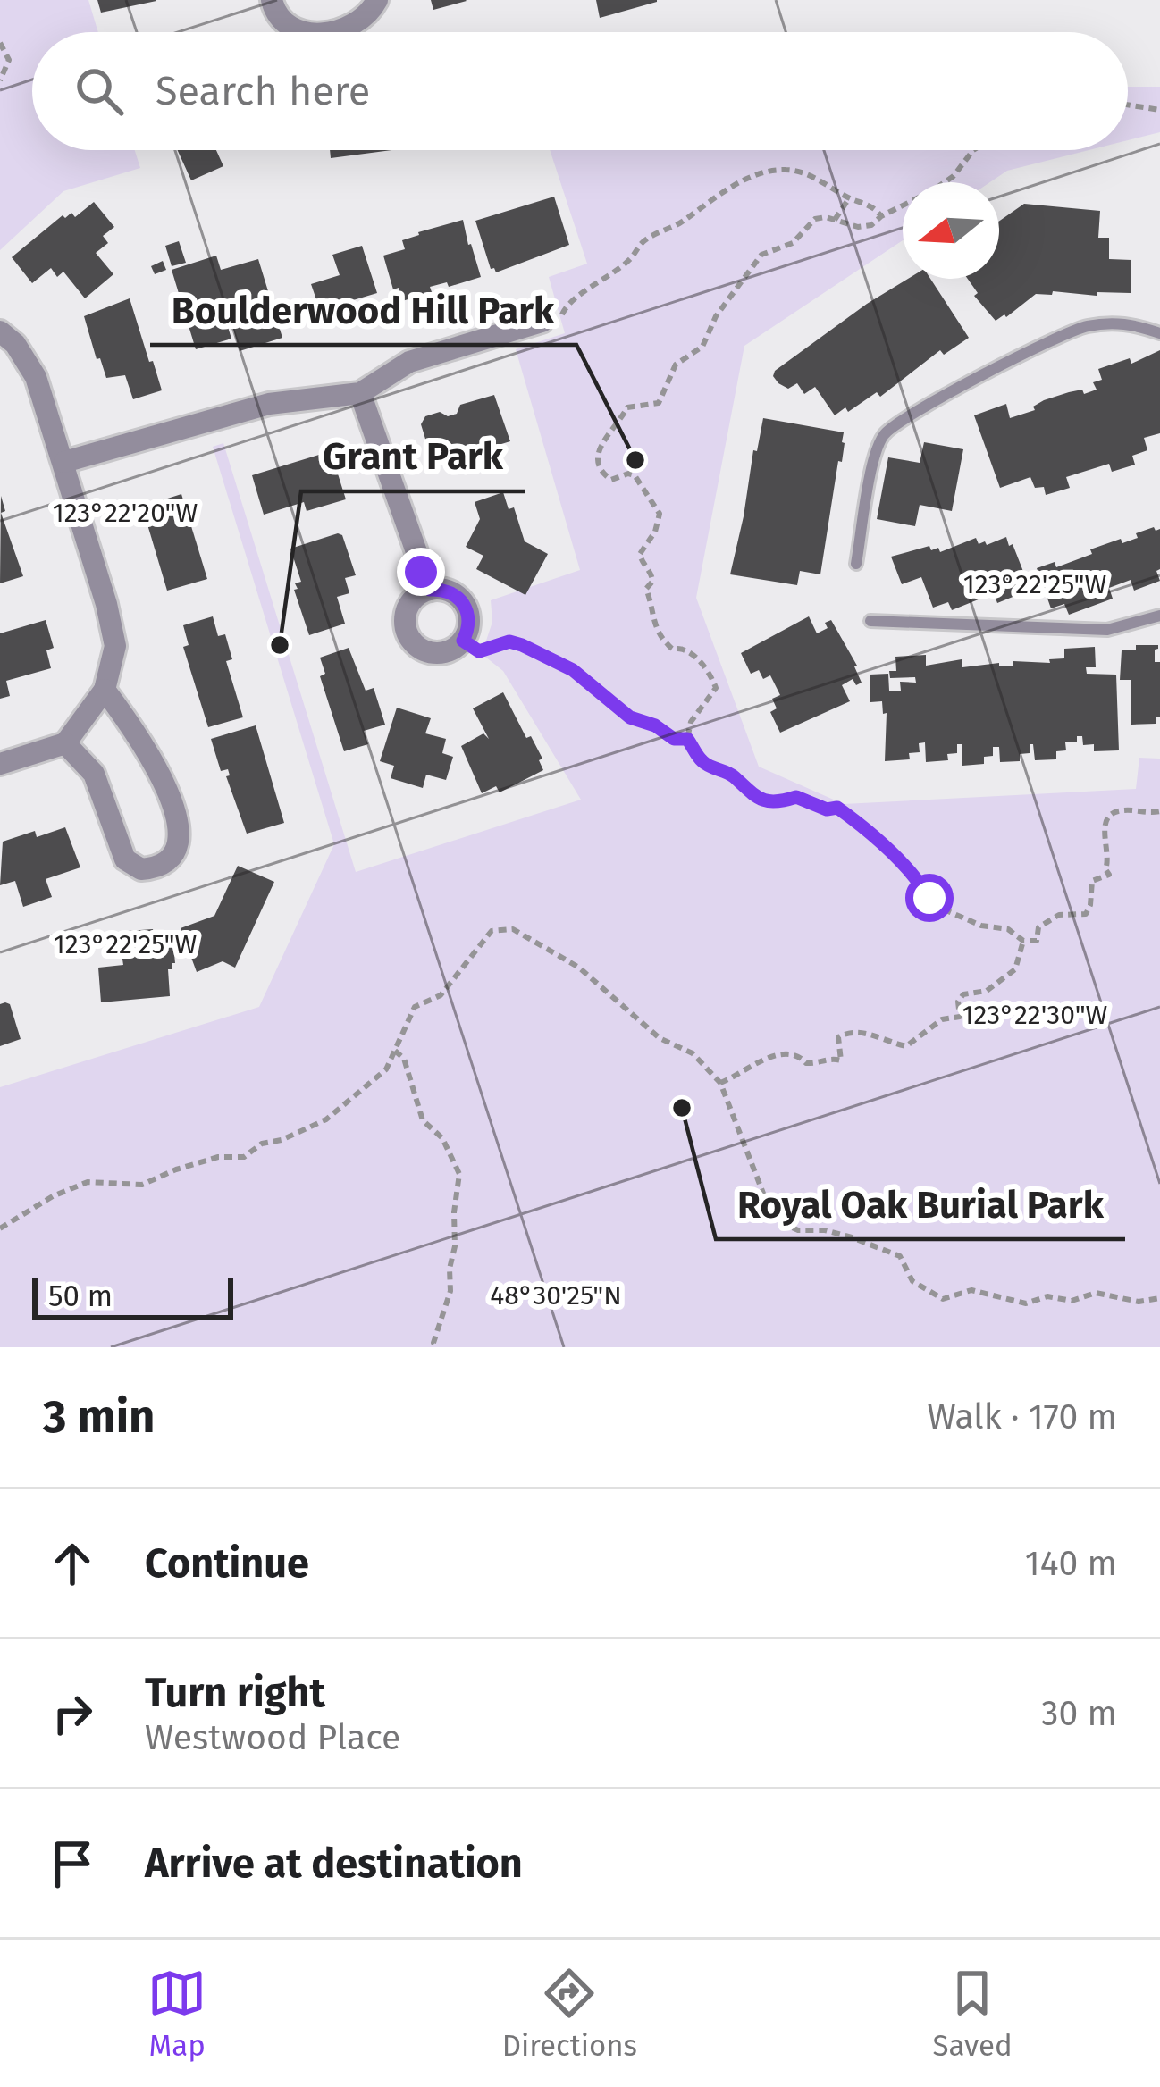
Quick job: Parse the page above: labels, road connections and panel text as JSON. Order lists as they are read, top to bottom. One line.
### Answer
{"places":["Boulderwood Hill Park","Grant Park","Royal Oak Burial Park"],"scale_bar":"50 m","north":"left","page":{"search":"Search here","scale":"50 m","heading":["3 min","Walk · 170 m"],"list":[["Continue","140 m"],["Turn right","Westwood Place","30 m"],"Arrive at destination"],"nav":["Map","Directions","Saved"]},"coordinates":["123°22'20\"W","123°22'25\"W","123°22'30\"W","48°30'25\"N"]}
